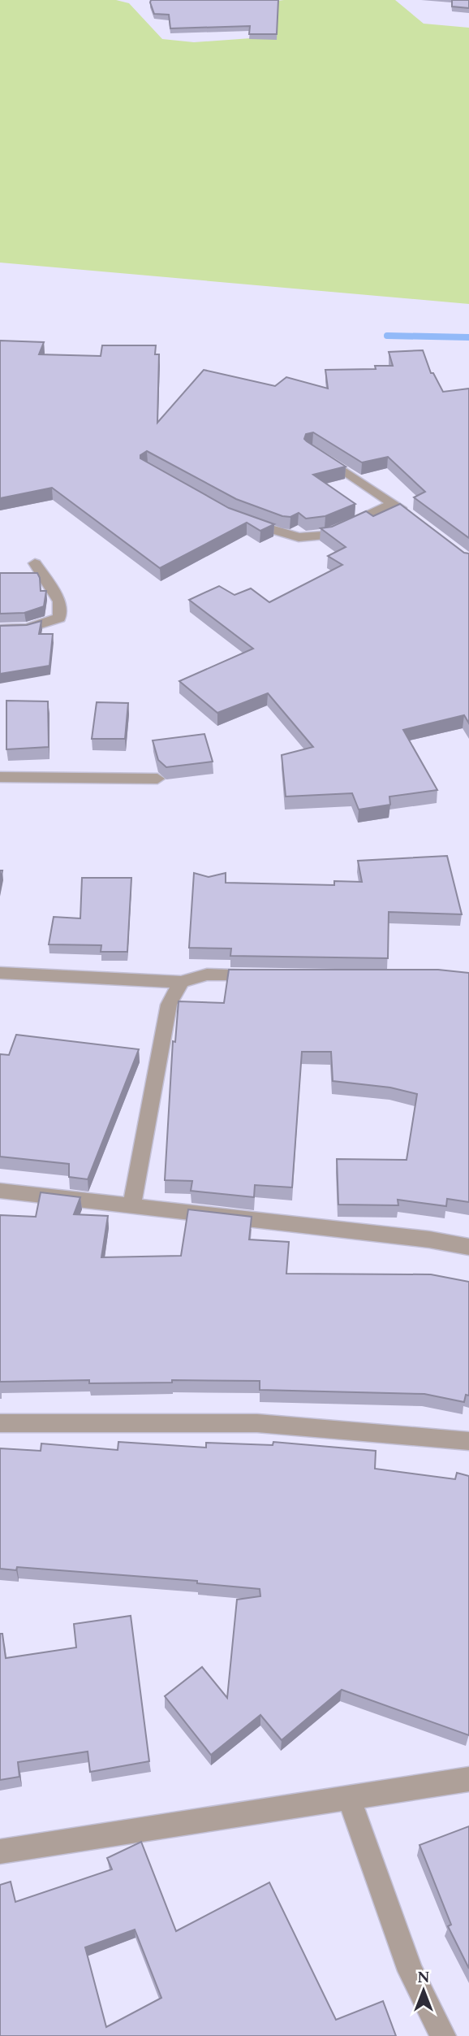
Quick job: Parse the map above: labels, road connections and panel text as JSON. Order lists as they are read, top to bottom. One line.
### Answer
{"north":"top"}
